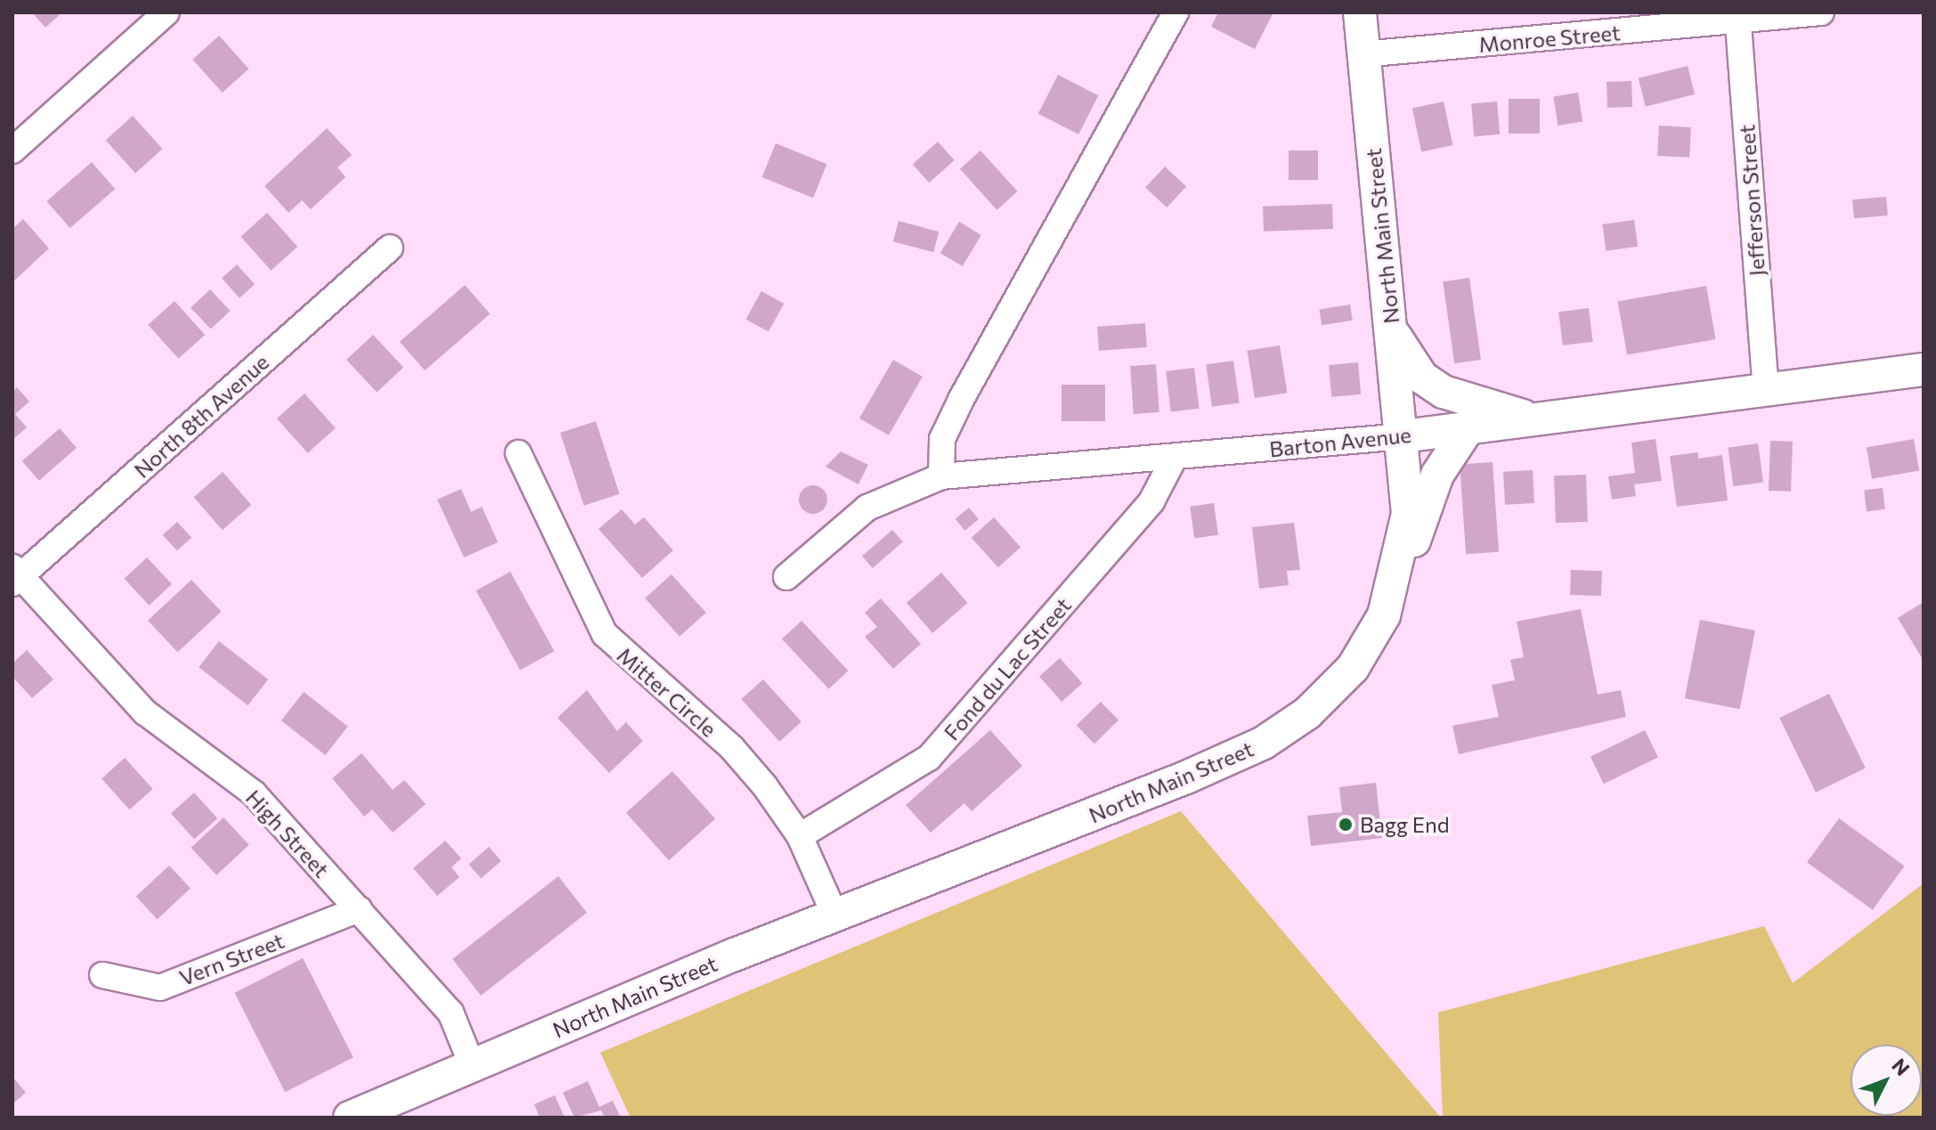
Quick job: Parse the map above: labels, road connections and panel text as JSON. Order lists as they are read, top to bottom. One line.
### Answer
{"streets":{"main road":["North Main Street","Barton Avenue"],"street":["Monroe Street","Jefferson Street","North 8th Avenue","Fond du Lac Street","Mitter Circle","High Street","Vern Street"]},"crossings":[["Monroe Street","Jefferson Street"],["Monroe Street","North Main Street"],["Jefferson Street","Barton Avenue"],["North Main Street","Barton Avenue"],["North Main Street","Mitter Circle"],["North Main Street","High Street"],["North 8th Avenue","High Street"],["Barton Avenue","Fond du Lac Street"],["Fond du Lac Street","Mitter Circle"],["High Street","Vern Street"]],"places":["Bagg End"],"north":"top right"}
